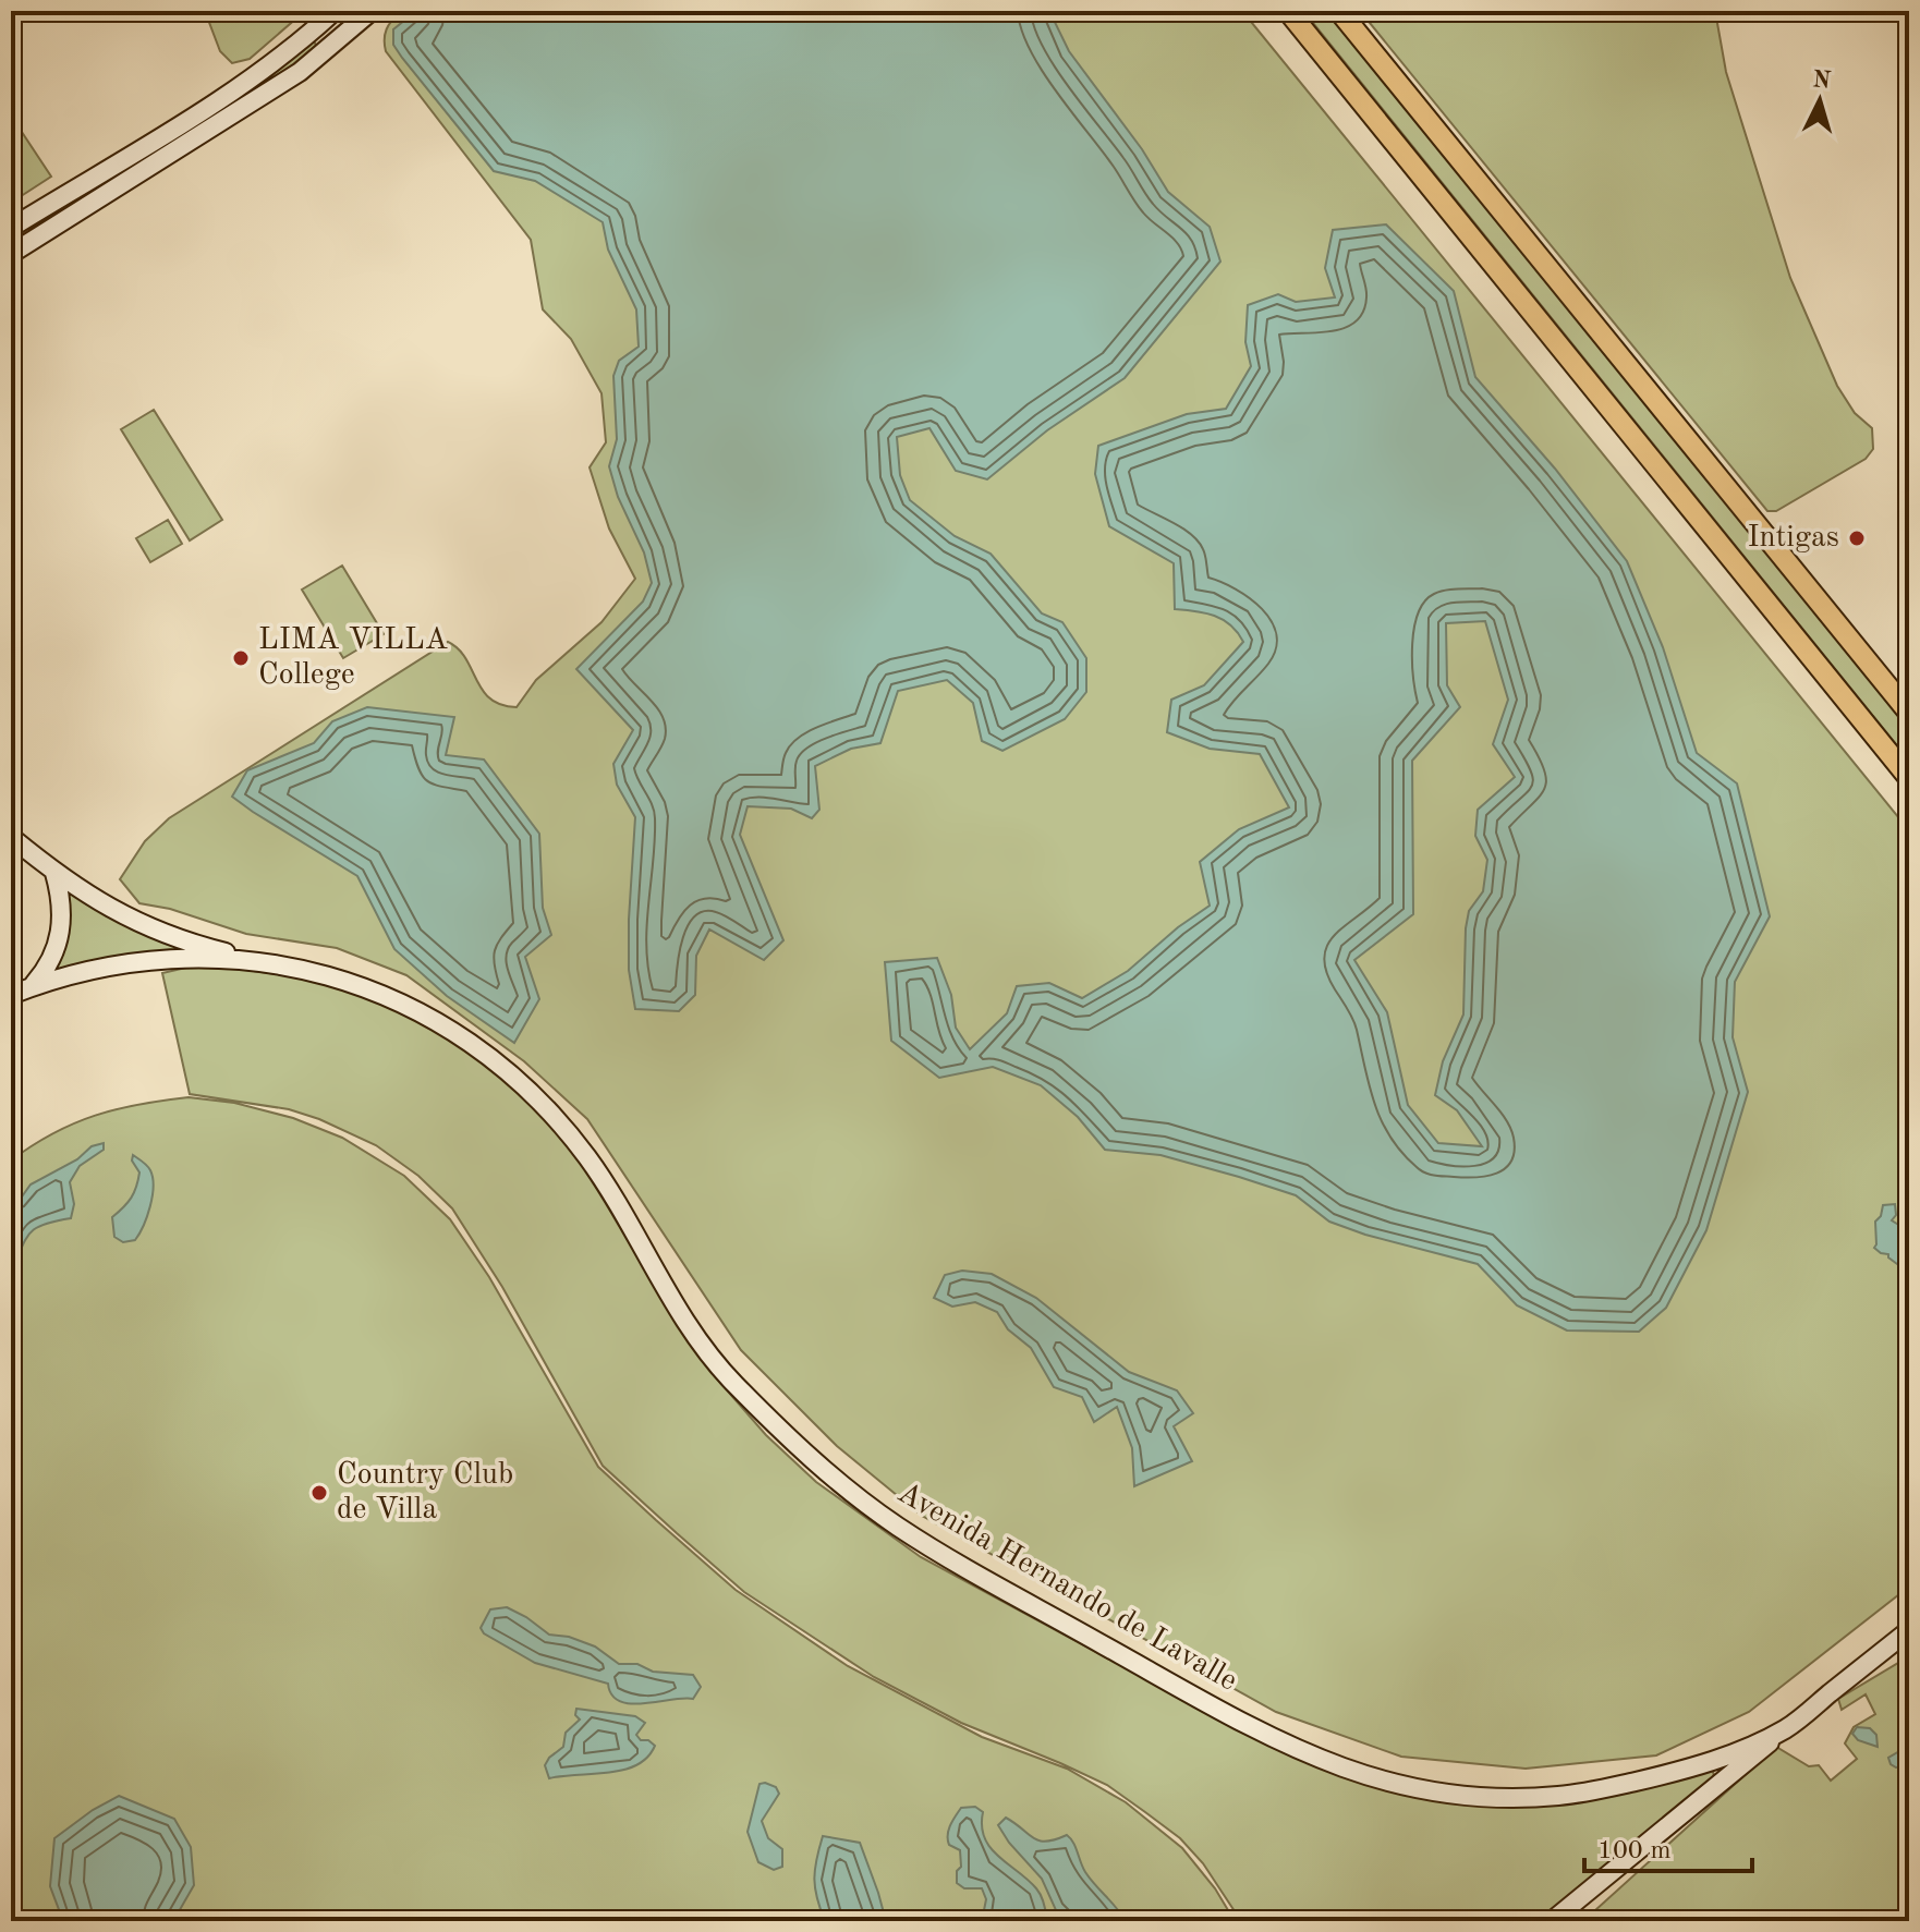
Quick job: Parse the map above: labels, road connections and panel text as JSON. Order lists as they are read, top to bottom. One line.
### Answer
{"streets":{"street":["Avenida Hernando de Lavalle"]},"places":["Intigas","LIMA VILLA College","Country Club de Villa"],"scale_bar":"100 m","north":"top"}
